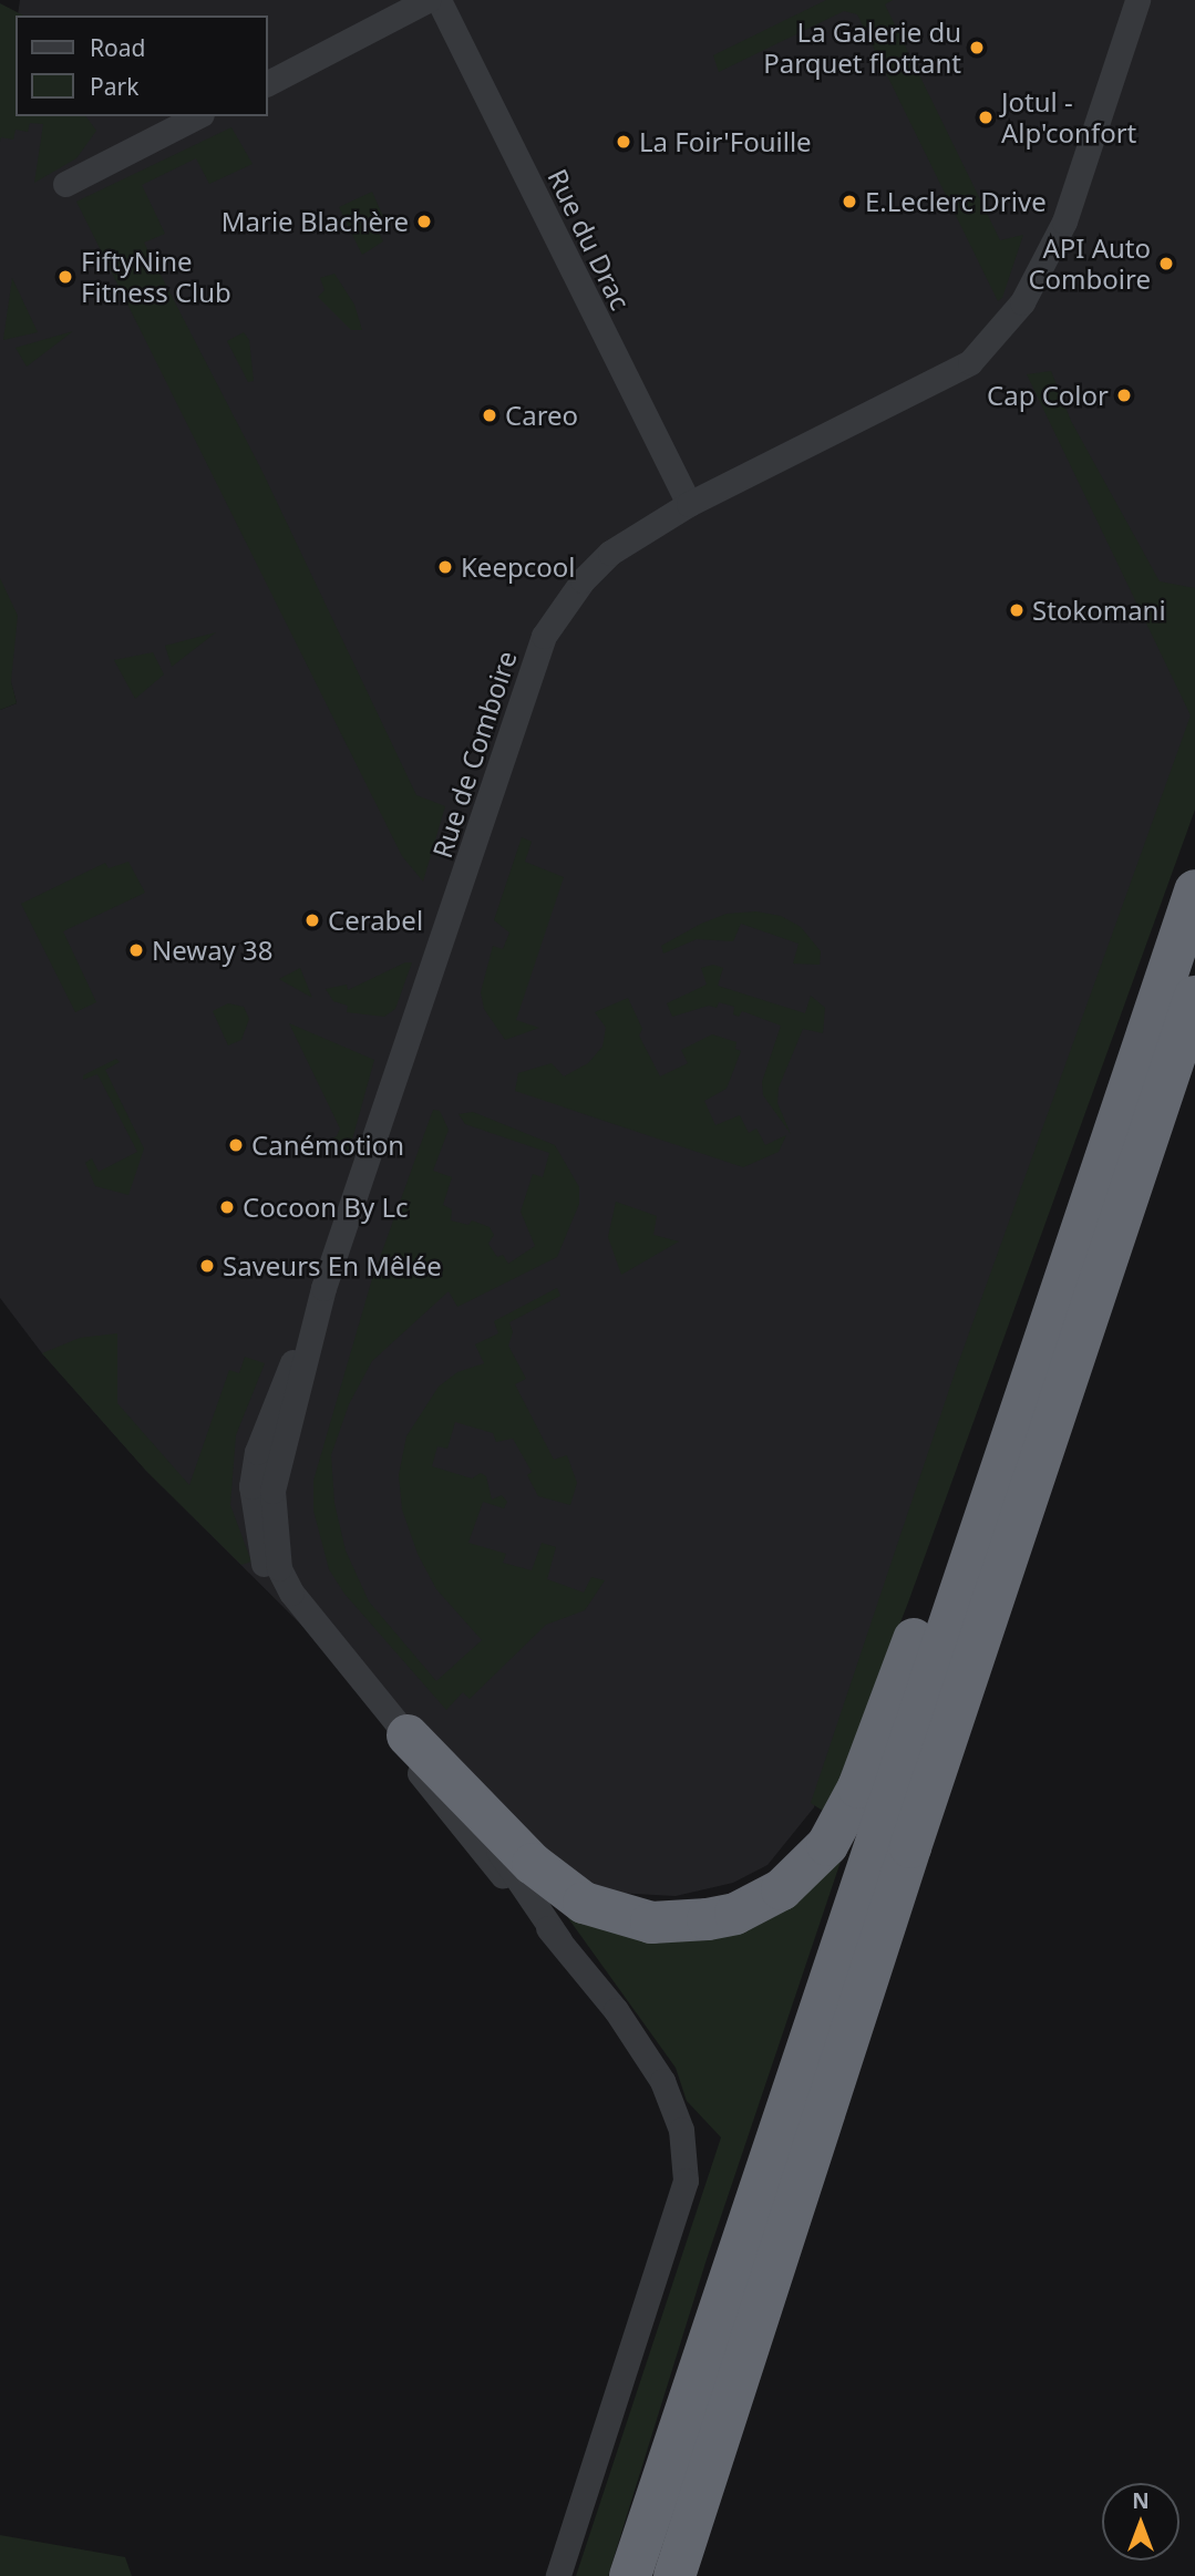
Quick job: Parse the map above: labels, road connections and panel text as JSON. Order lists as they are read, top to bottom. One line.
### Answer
{"streets":{"street":["Rue du Drac","Rue de Comboire"]},"crossings":[["Rue du Drac","Rue de Comboire"]],"places":["La Galerie du Parquet flottant","Jotul - Alp'confort","La Foir'Fouille","E.Leclerc Drive","Marie Blachère","API Auto Comboire","FiftyNine Fitness Club","Cap Color","Careo","Keepcool","Stokomani","Cerabel","Neway 38","Canémotion","Cocoon By Lc","Saveurs En Mêlée"],"legend":["Road","Park"],"north":"top"}
